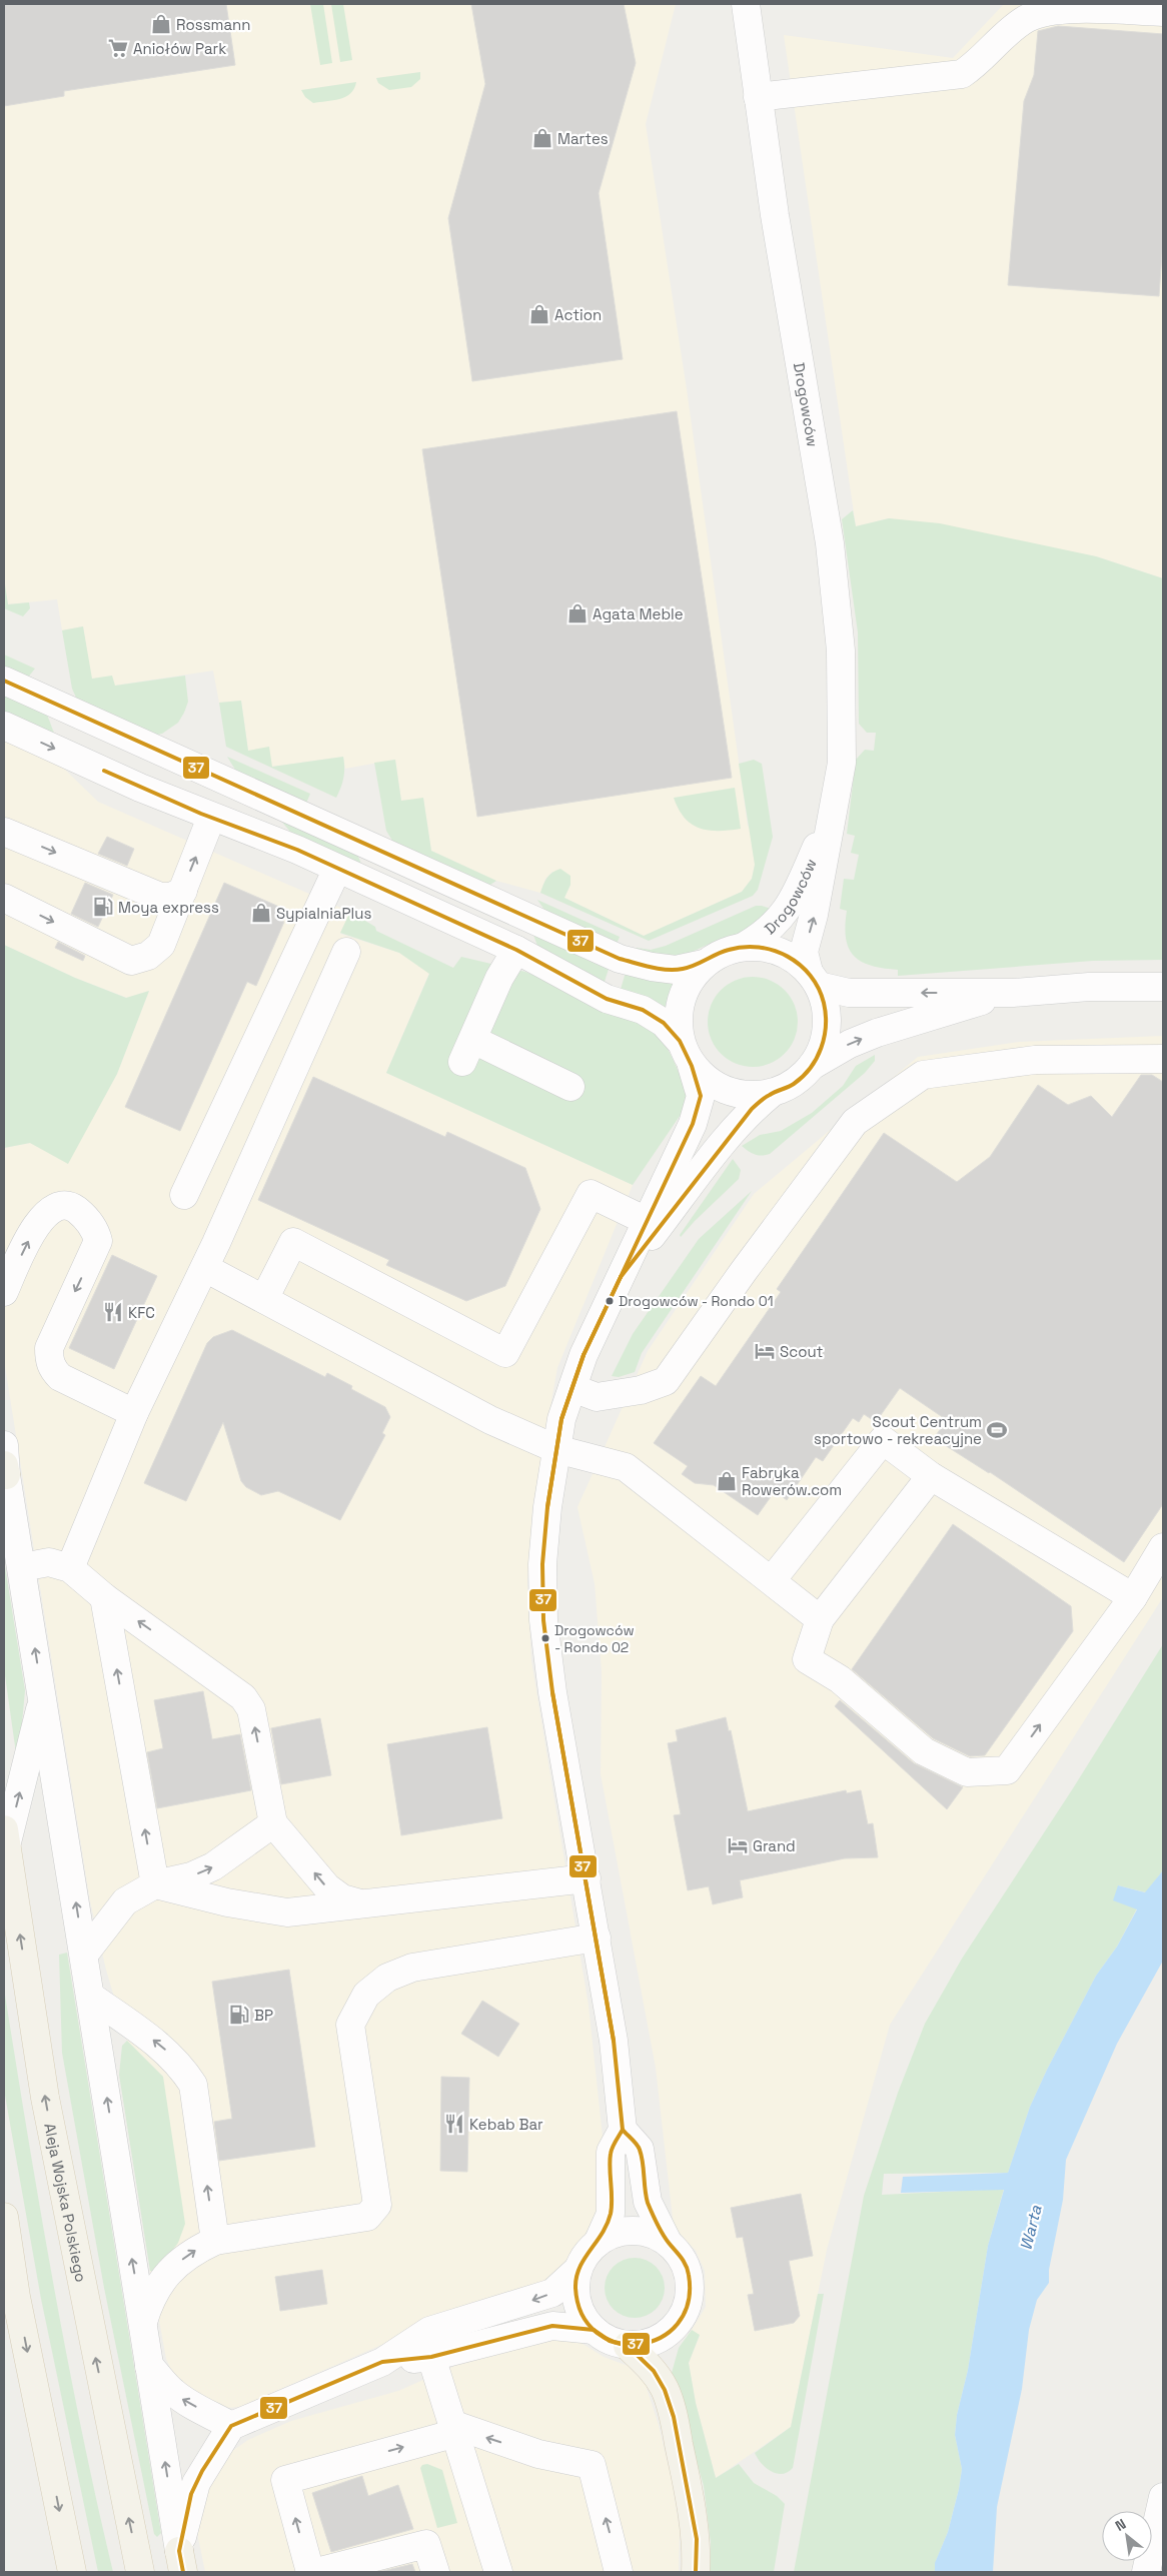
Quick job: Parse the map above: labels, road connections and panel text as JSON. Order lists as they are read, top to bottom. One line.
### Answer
{"streets":{"main road":["Aleja Wojska Polskiego"],"street":["Drogowców"]},"water":["Warta"],"places":{"shop":["Rossmann","Martes","Action","Agata Meble","SypialniaPlus","Fabryka Rowerów.com"],"supermarket":["Aniołów Park"],"fuel station":["Moya express","BP"],"other":["Drogowców - Rondo 01","Drogowców - Rondo 02"],"restaurant":["KFC","Kebab Bar"],"hotel":["Scout","Grand"],"sports":["Scout Centrum sportowo - rekreacyjne"]},"lines":["transit line 37"],"north":"top left"}
